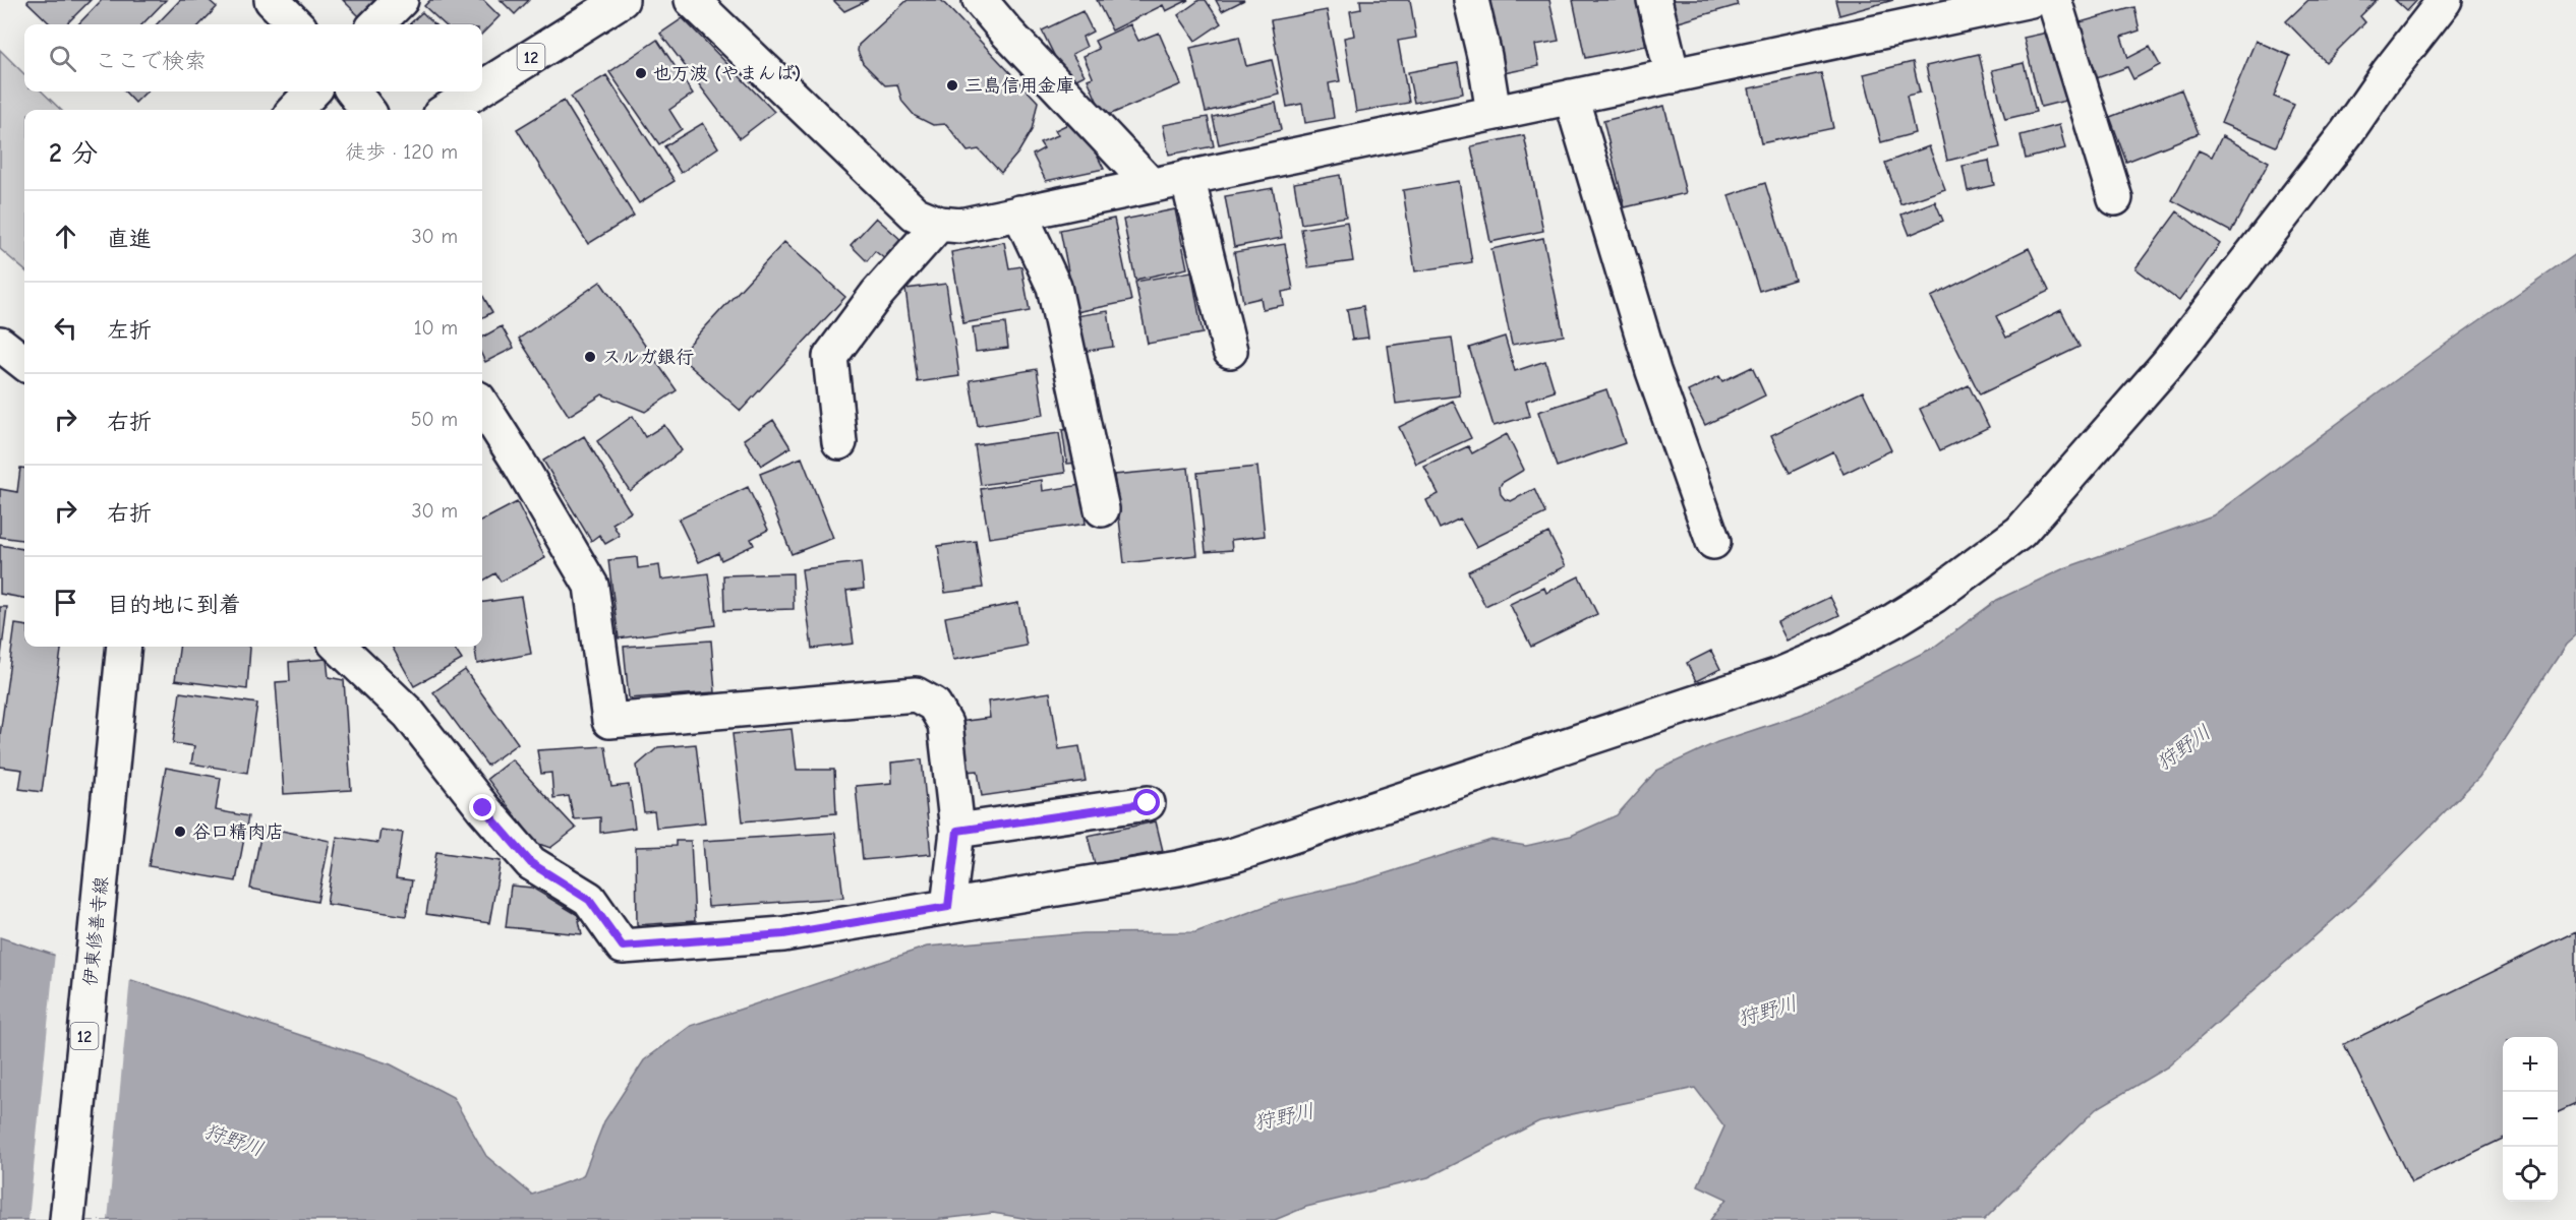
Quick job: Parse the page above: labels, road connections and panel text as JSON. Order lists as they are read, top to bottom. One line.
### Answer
{"streets":{"street":["12","伊東修善寺線"]},"water":["狩野川"],"places":["也万波 (やまんば)","三島信用金庫","スルガ銀行","谷口精肉店"],"page":{"search":"ここで検索","heading":["2 分","徒歩 · 120 m"],"list":[["直進","30 m"],["左折","10 m"],["右折","50 m"],["右折","30 m"],"目的地に到着"],"map_buttons":["+","−"]}}
